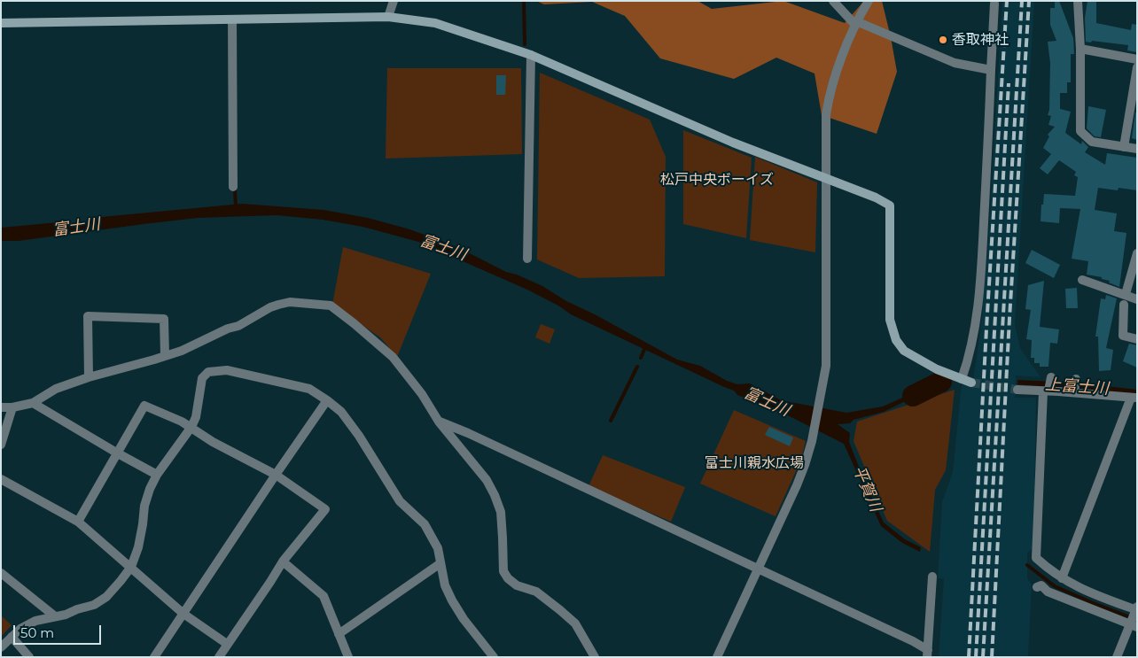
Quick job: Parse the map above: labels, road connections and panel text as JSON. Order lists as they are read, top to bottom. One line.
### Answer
{"water":["富士川","上富士川","平賀川"],"parks":["松戸中央ボーイズ","富士川親水広場"],"places":["香取神社"],"scale_bar":"50 m"}
